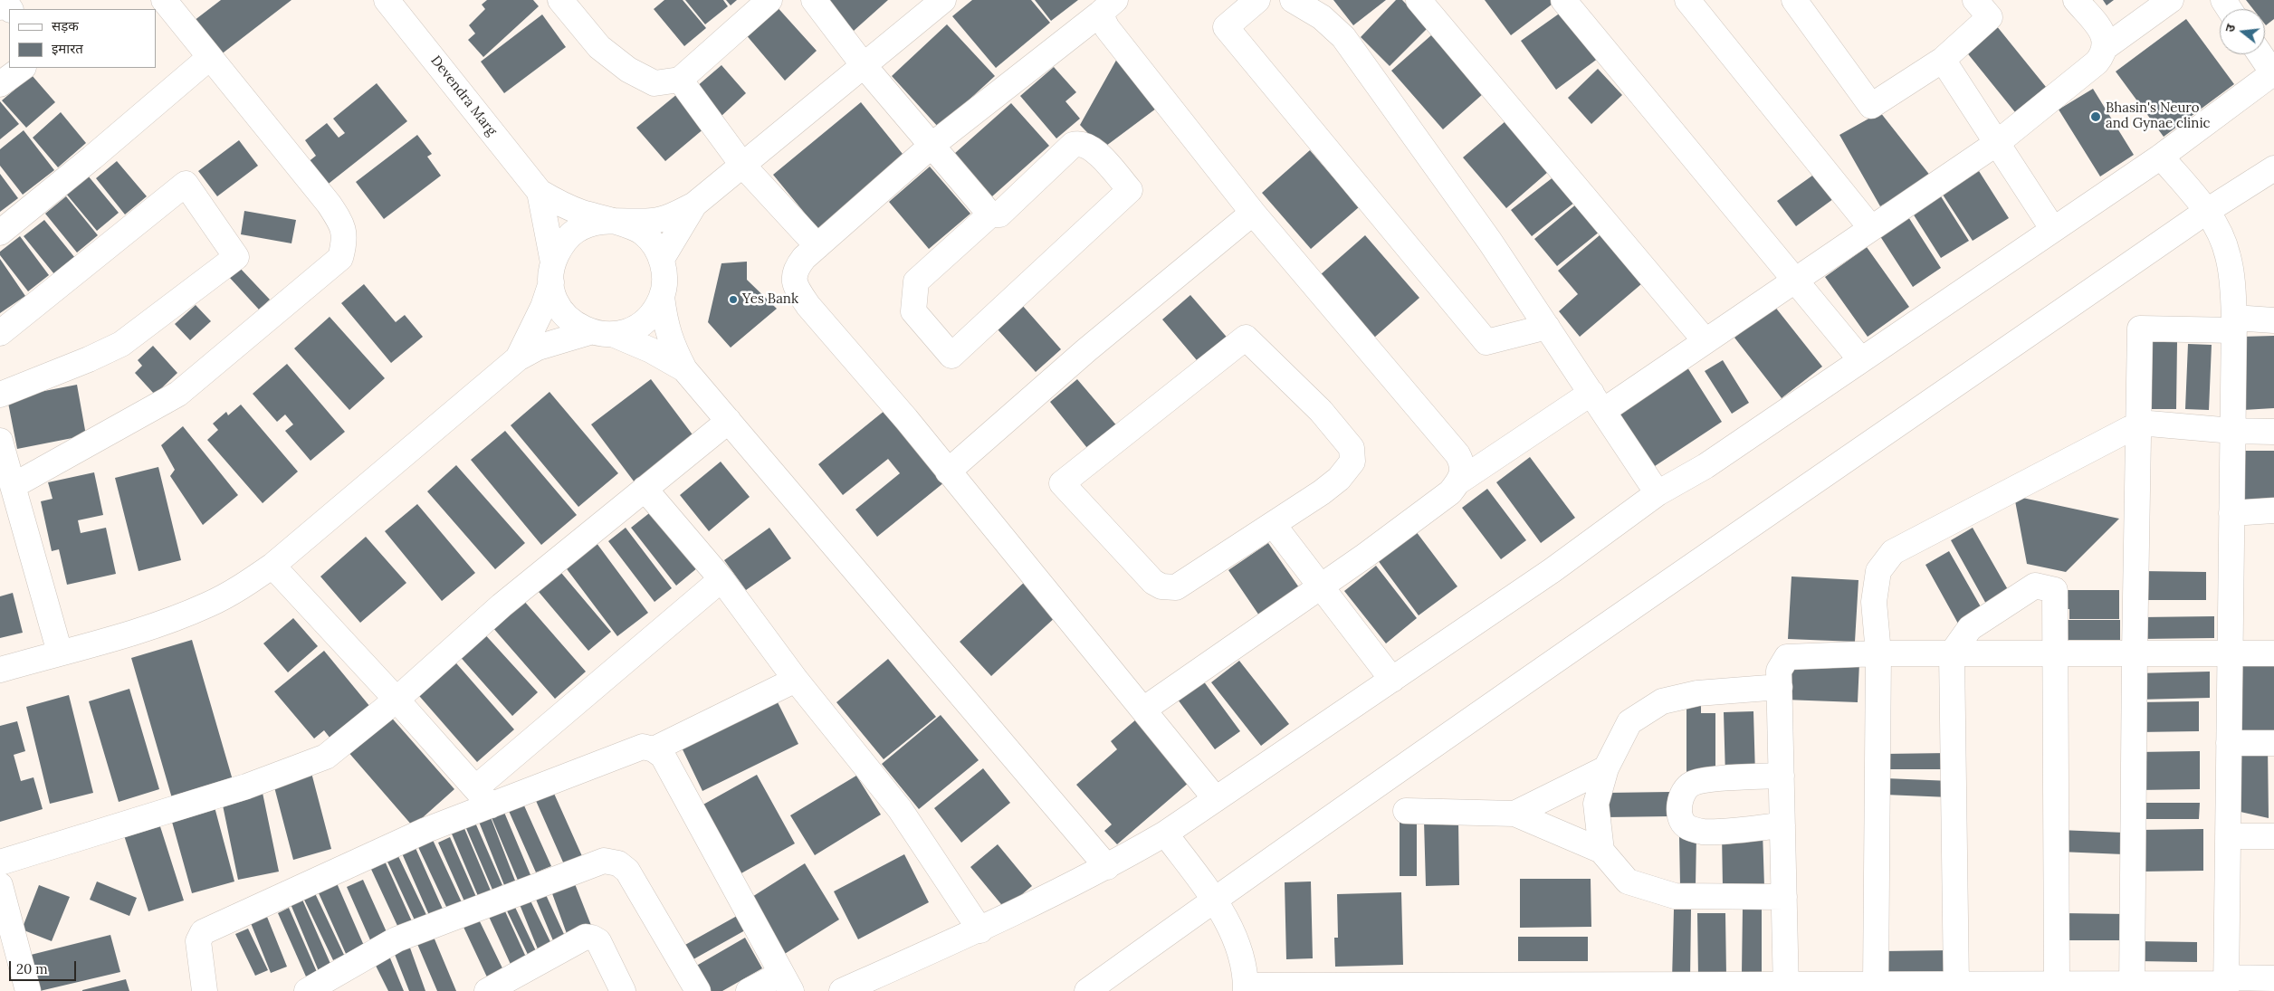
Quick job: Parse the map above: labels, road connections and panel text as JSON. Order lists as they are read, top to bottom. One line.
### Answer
{"streets":{"street":["Devendra Marg"]},"places":["Bhasin's Neuro and Gynae clinic","Yes Bank"],"legend":["सड़क","इमारत"],"scale_bar":"20 m","north":"left"}
